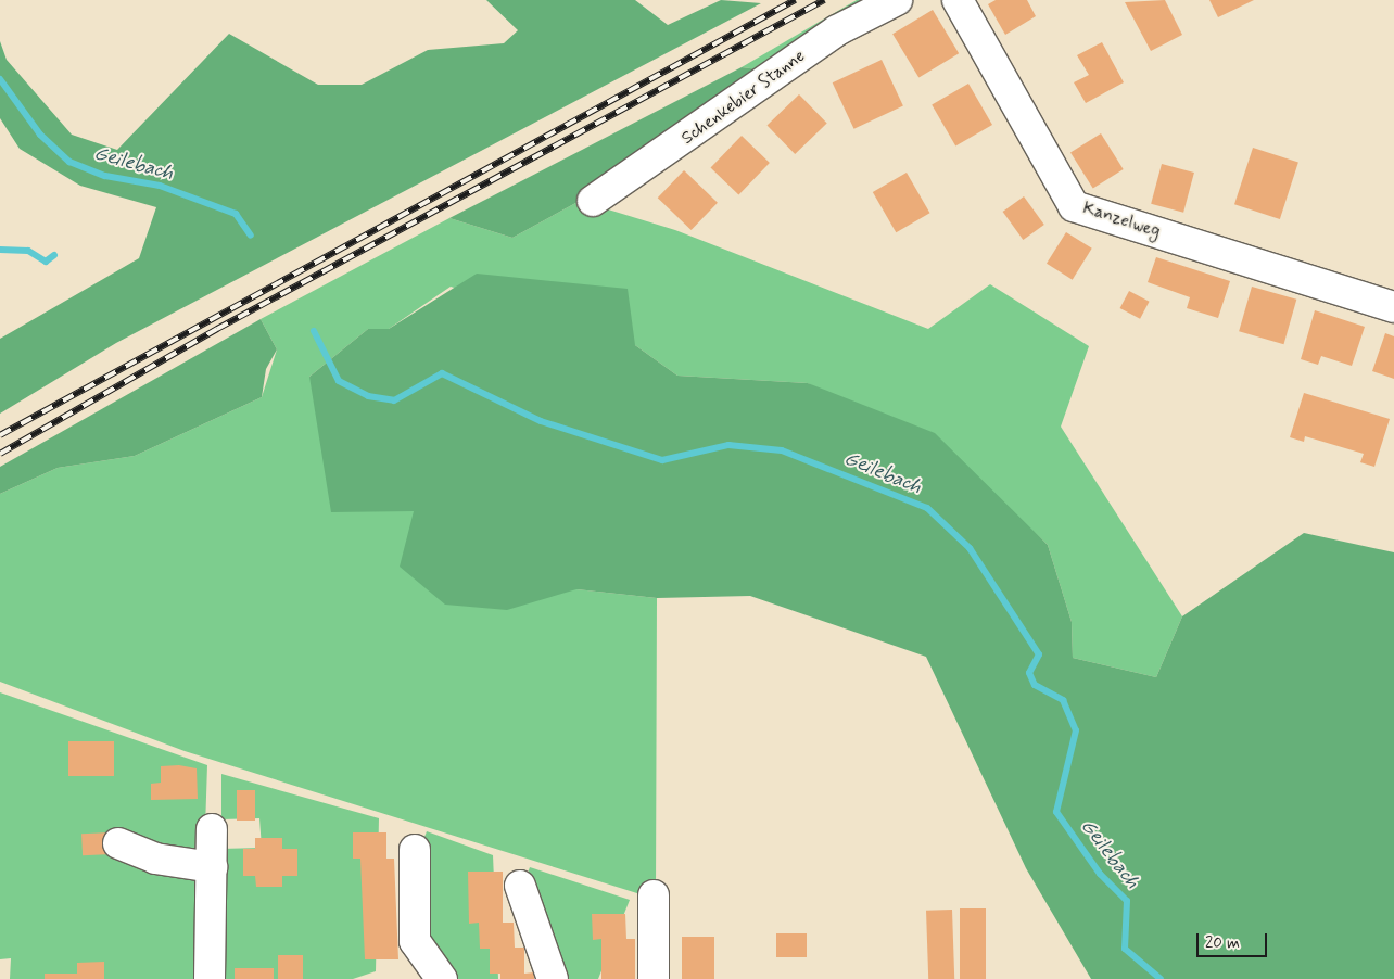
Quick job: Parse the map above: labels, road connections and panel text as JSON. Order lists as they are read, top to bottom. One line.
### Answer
{"streets":{"street":["Schenkebier Stanne","Kanzelweg"]},"water":["Geilebach"],"scale_bar":"20 m"}
